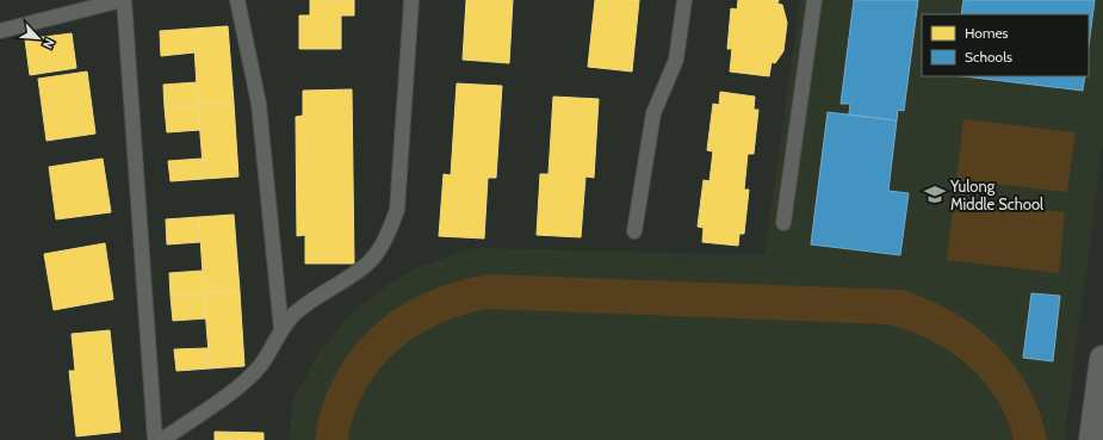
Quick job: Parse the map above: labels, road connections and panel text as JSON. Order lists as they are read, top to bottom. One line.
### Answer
{"places":{"school or university":["Yulong Middle School"]},"legend":["Homes","Schools"],"north":"bottom right"}
